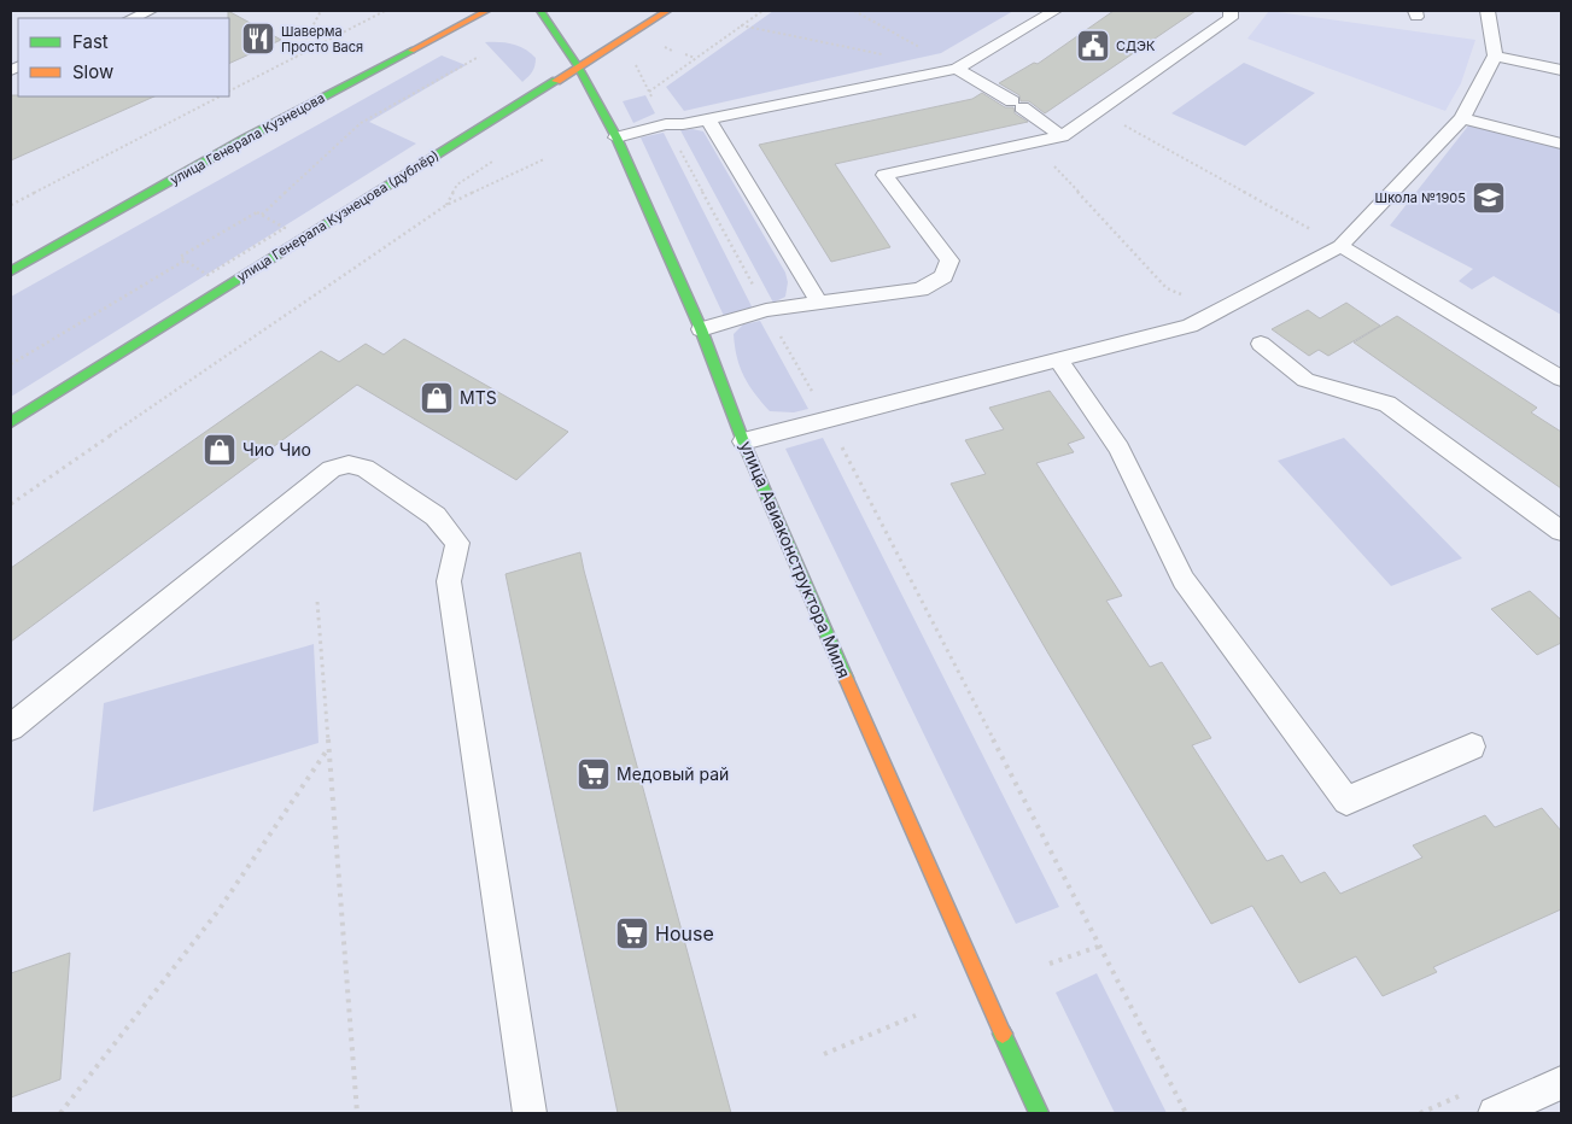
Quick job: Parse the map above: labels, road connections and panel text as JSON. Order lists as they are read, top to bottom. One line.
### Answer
{"streets":{"street":["улица Генерала Кузнецова","улица Генерала Кузнецова (дублёр)","улица Авиаконструктора Миля"]},"crossings":[["улица Генерала Кузнецова (дублёр)","улица Авиаконструктора Миля"]],"places":{"restaurant":["Шаверма Просто Вася"],"public building":["СДЭК"],"school or university":["Школа №1905"],"shop":["MTS","Чио Чио"],"supermarket":["Медовый рай","House"]},"legend":["Fast","Slow"]}
